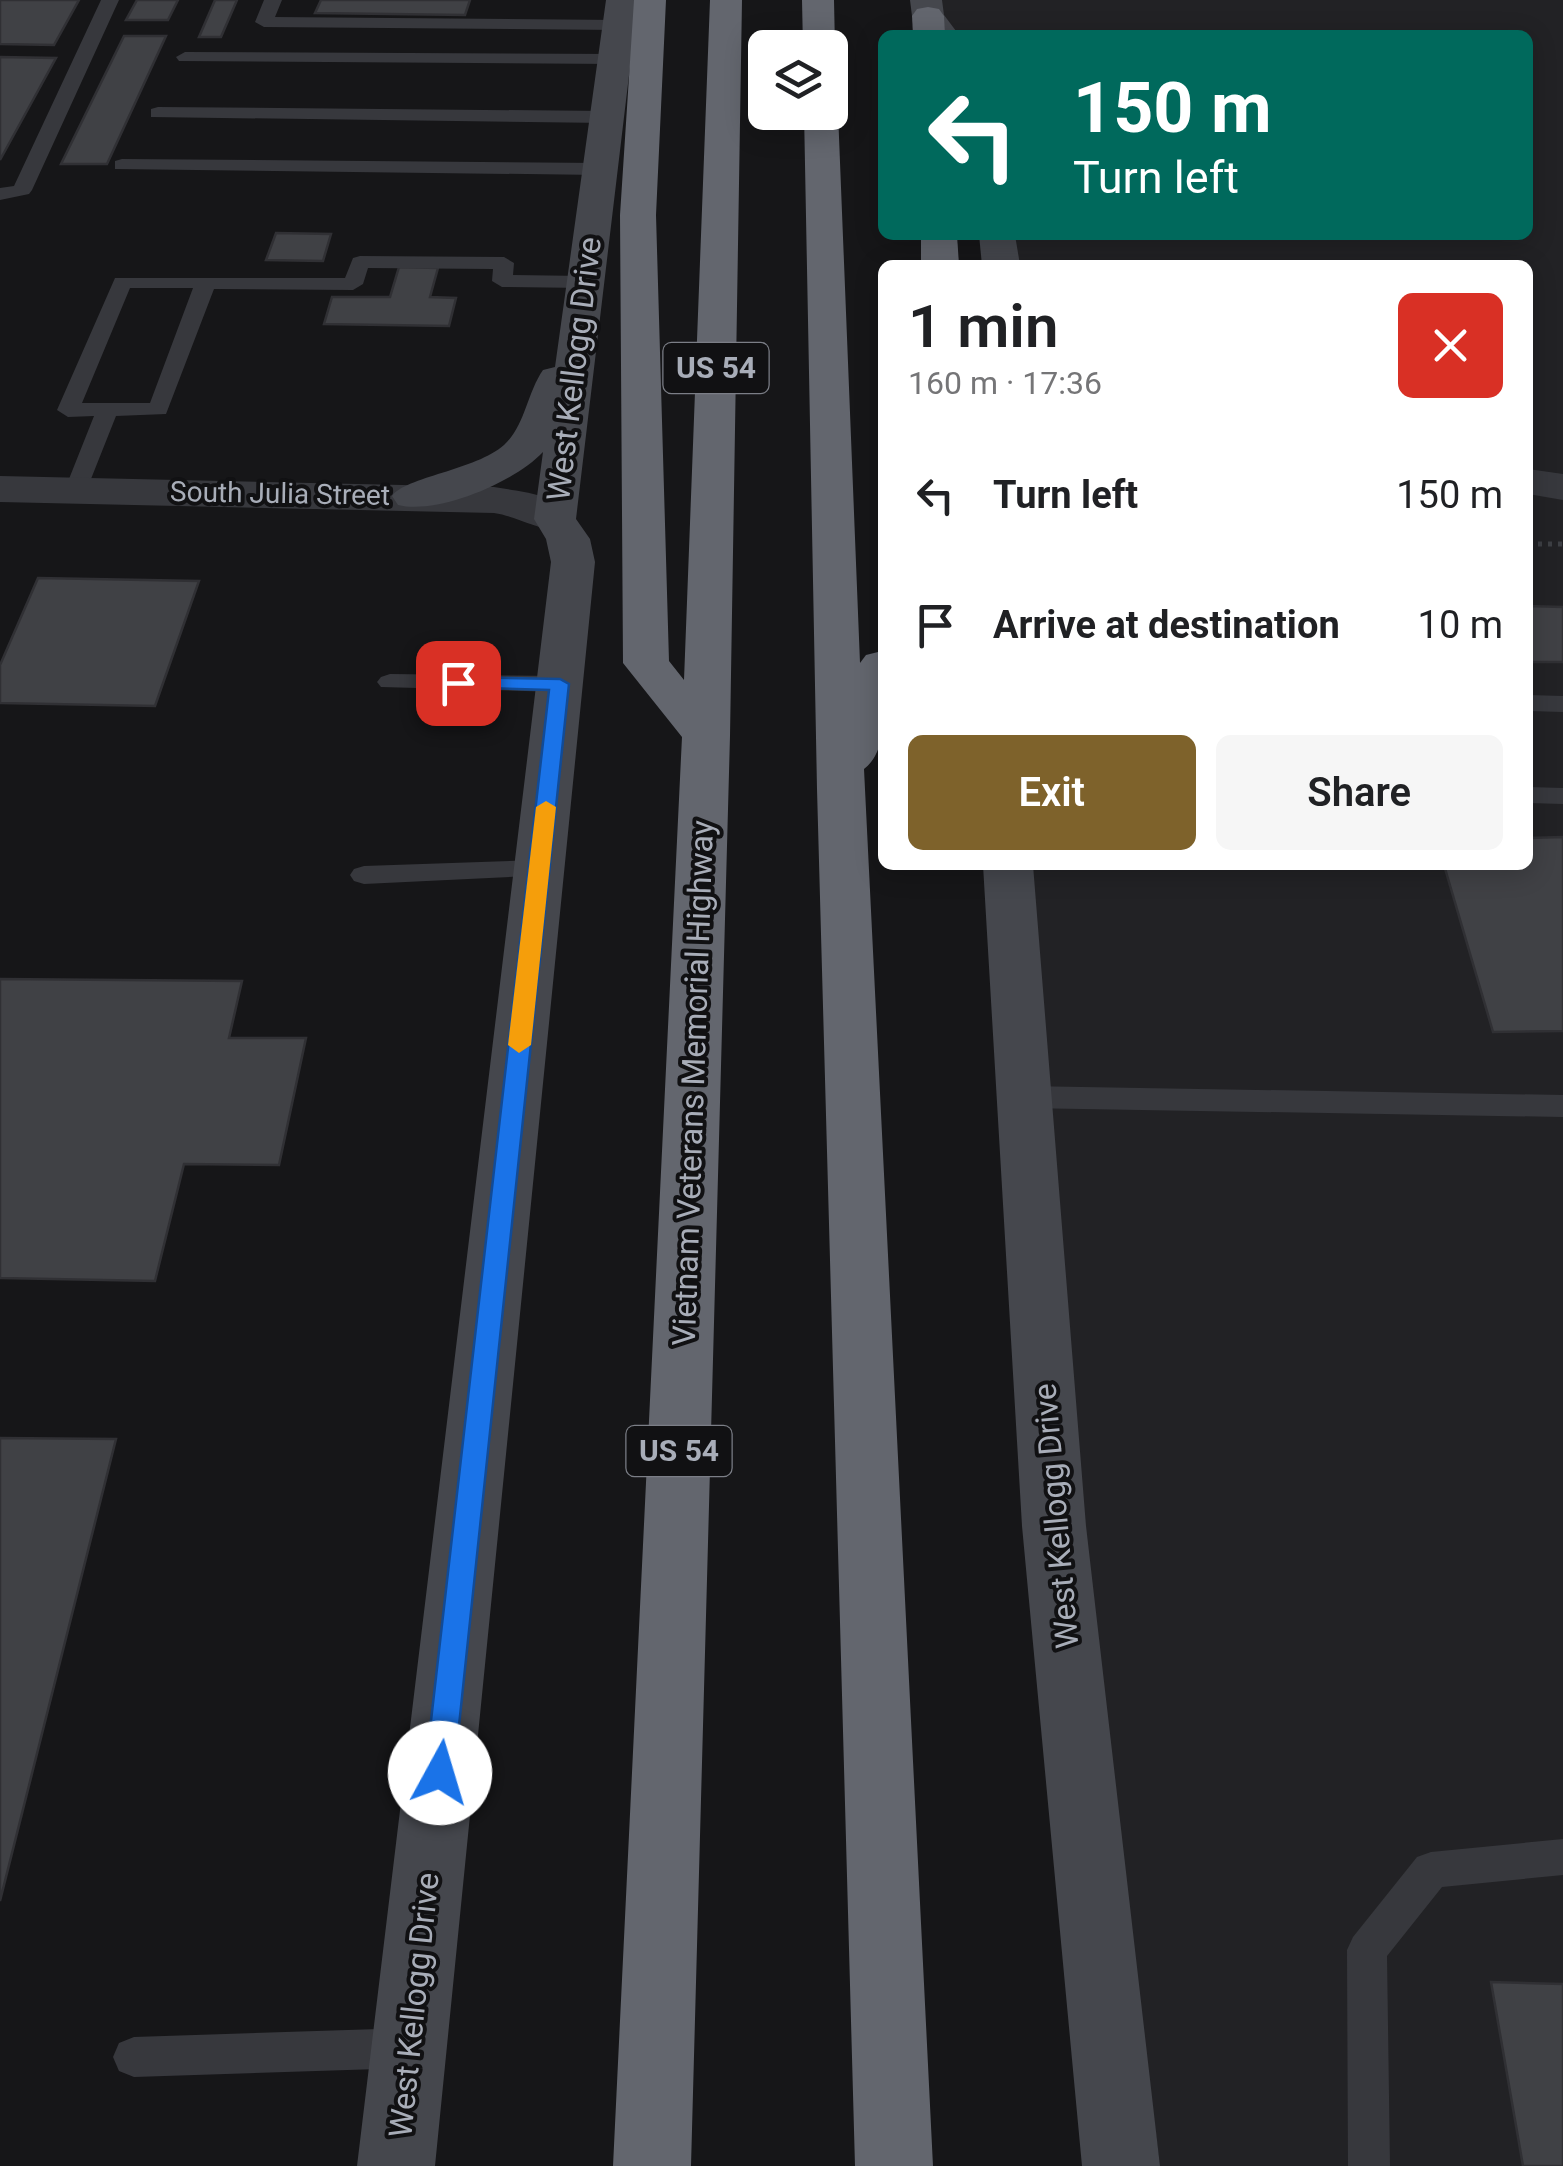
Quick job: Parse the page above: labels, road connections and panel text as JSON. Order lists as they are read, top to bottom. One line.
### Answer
{"streets":{"highway":["US 54","Vietnam Veterans Memorial Highway"],"main road":["West Kellogg Drive"],"street":["South Julia Street"]},"crossings":[["West Kellogg Drive","South Julia Street"]],"page":{"turn":["150 m","Turn left"],"heading":["1 min","160 m · 17:36"],"list":[{"name":"Turn left","value":"150 m"},{"name":"Arrive at destination","value":"10 m"}],"buttons":["Exit","Share"]}}
